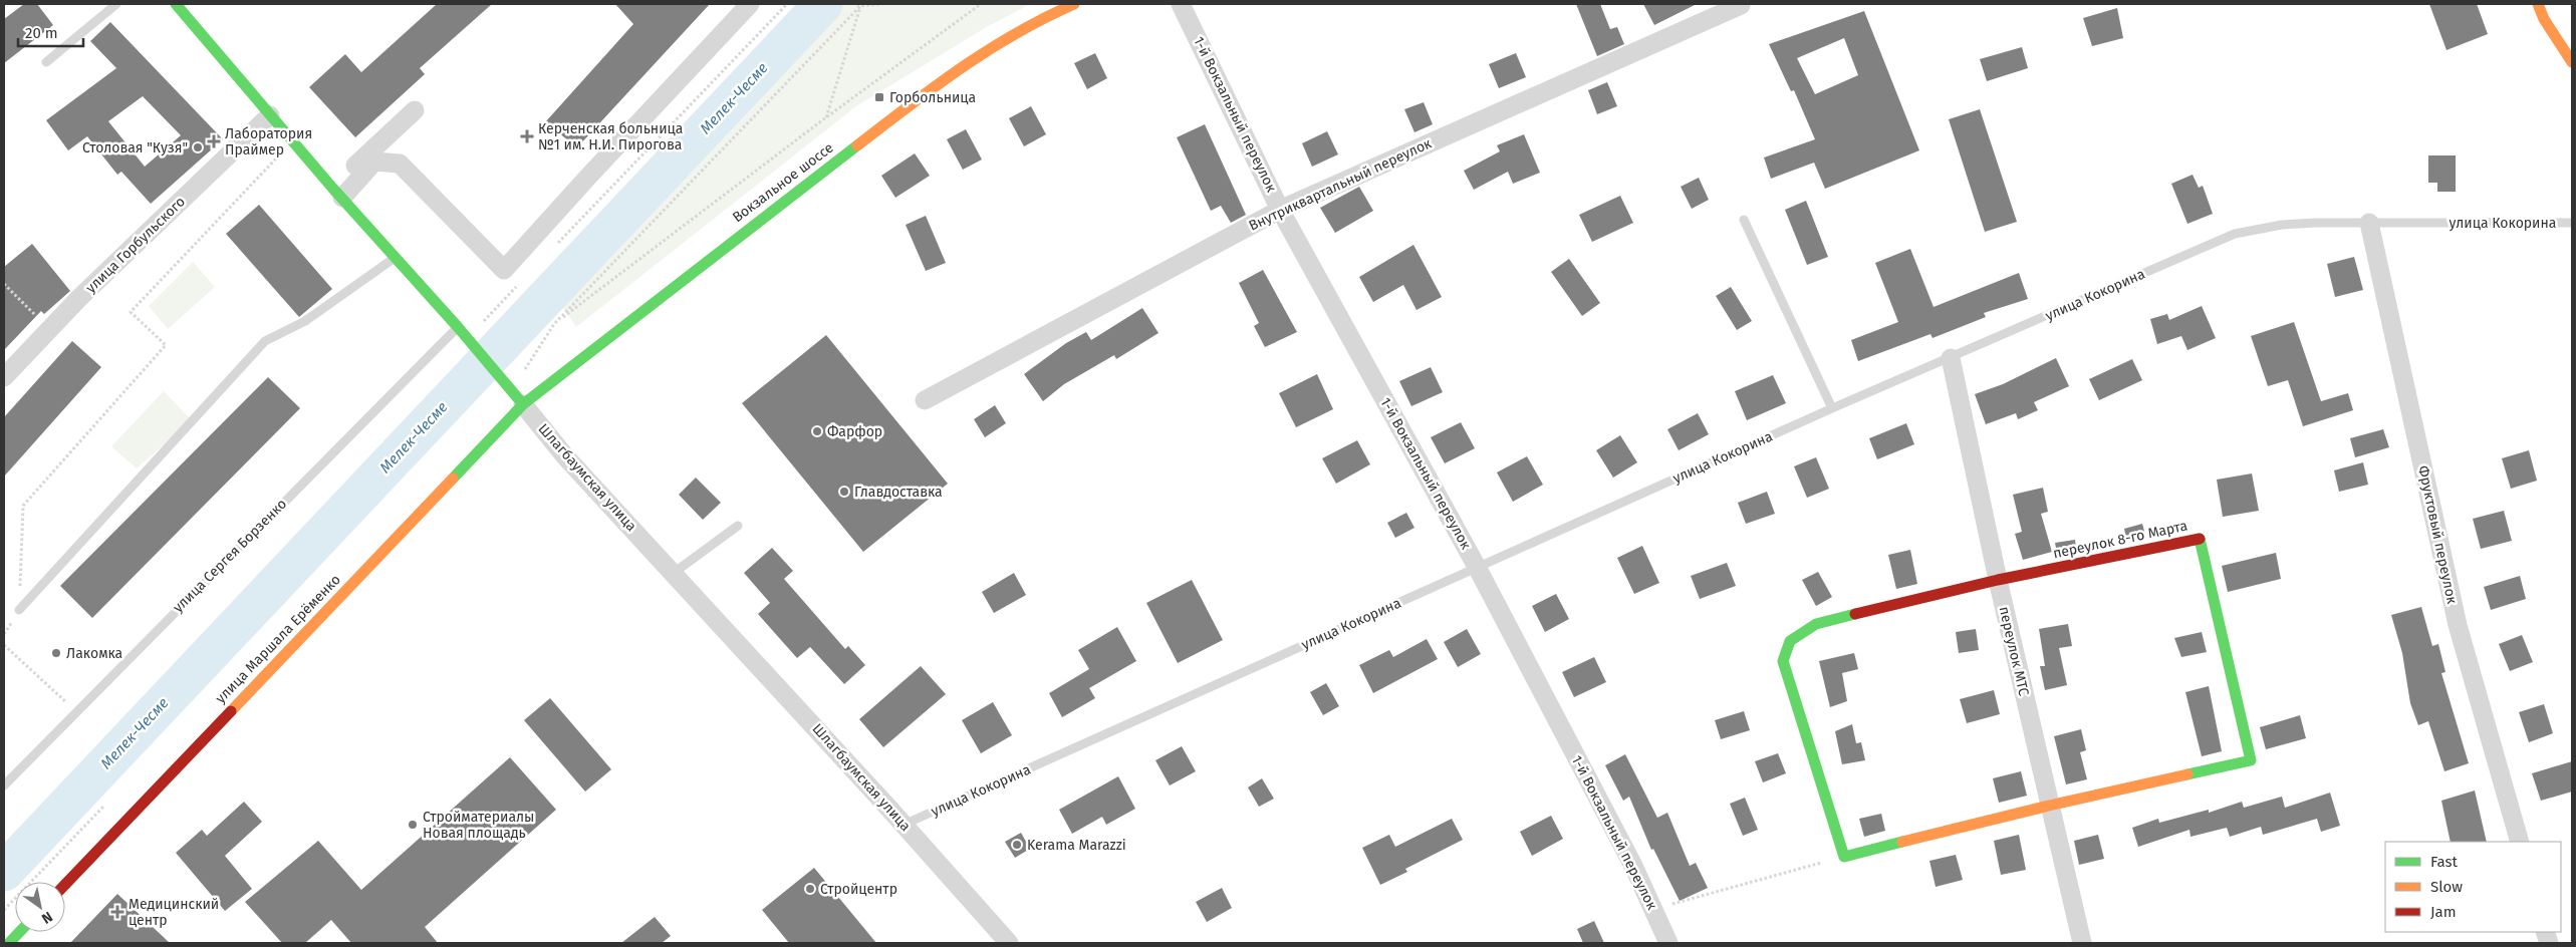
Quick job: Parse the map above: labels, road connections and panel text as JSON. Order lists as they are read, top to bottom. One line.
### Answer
{"streets":{"street":["1-й Вокзальный переулок","Вокзальное шоссе","Внутриквартальный переулок","улица Горбульского","Шлагбаумская улица","Фруктовый переулок","переулок 8-го Марта","улица Маршала Ерёменко","переулок МТС"],"lane":["улица Кокорина","улица Сергея Борзенко"]},"crossings":[["1-й Вокзальный переулок","Внутриквартальный переулок"],["1-й Вокзальный переулок","улица Кокорина"],["Вокзальное шоссе","Шлагбаумская улица"],["Вокзальное шоссе","улица Маршала Ерёменко"],["улица Кокорина","Шлагбаумская улица"],["улица Кокорина","Фруктовый переулок"],["улица Кокорина","переулок МТС"],["улица Горбульского","Шлагбаумская улица"],["Шлагбаумская улица","улица Сергея Борзенко"],["Шлагбаумская улица","улица Маршала Ерёменко"],["переулок 8-го Марта","переулок МТС"]],"water":["Мелек-Чесме"],"places":{"transit":["Горбольница"],"health":["Керченская больница №1 им. Н.И. Пирогова","Лаборатория Праймер","Медицинский центр"],"other":["Столовая \"Кузя\"","Фарфор","Главдоставка","Лакомка","Стройматериалы Новая площадь","Kerama Marazzi","Стройцентр"]},"legend":["Fast","Slow","Jam"],"scale_bar":"20 m","north":"bottom right"}
